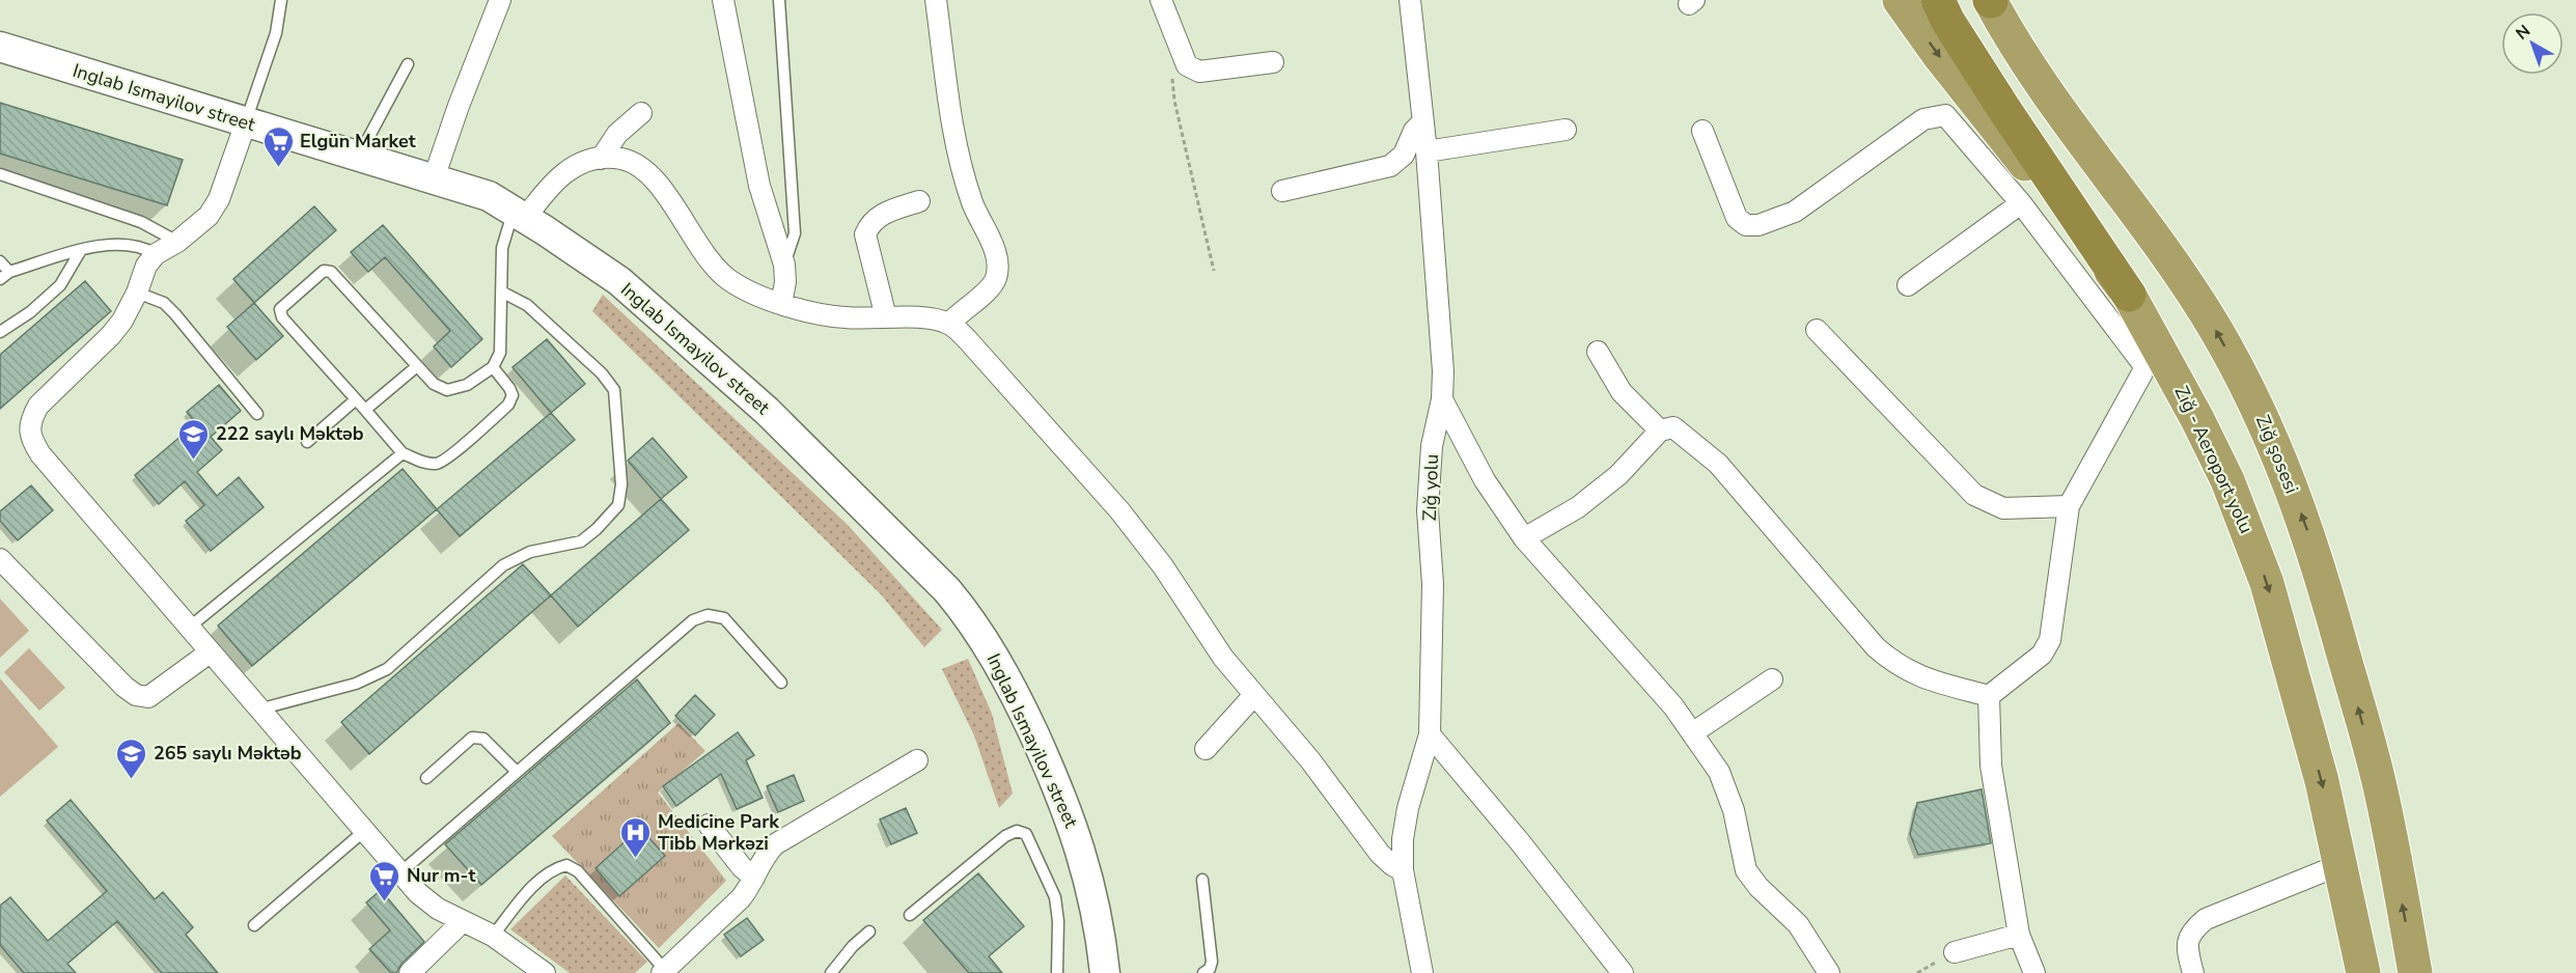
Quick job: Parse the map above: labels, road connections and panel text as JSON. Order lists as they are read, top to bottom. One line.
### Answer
{"streets":{"highway":["Zığ şosesi","Zığ - Aeroport yolu"],"main road":["Inglab Ismayilov street"],"street":["Zığ yolu"]},"one_way":["Zığ - Aeroport yolu"],"places":{"supermarket":["Elgün Market","Nur m-t"],"school or university":["222 saylı Məktəb","265 saylı Məktəb"],"hospital":["Medicine Park Tibb Mərkəzi"]},"north":"top left"}
